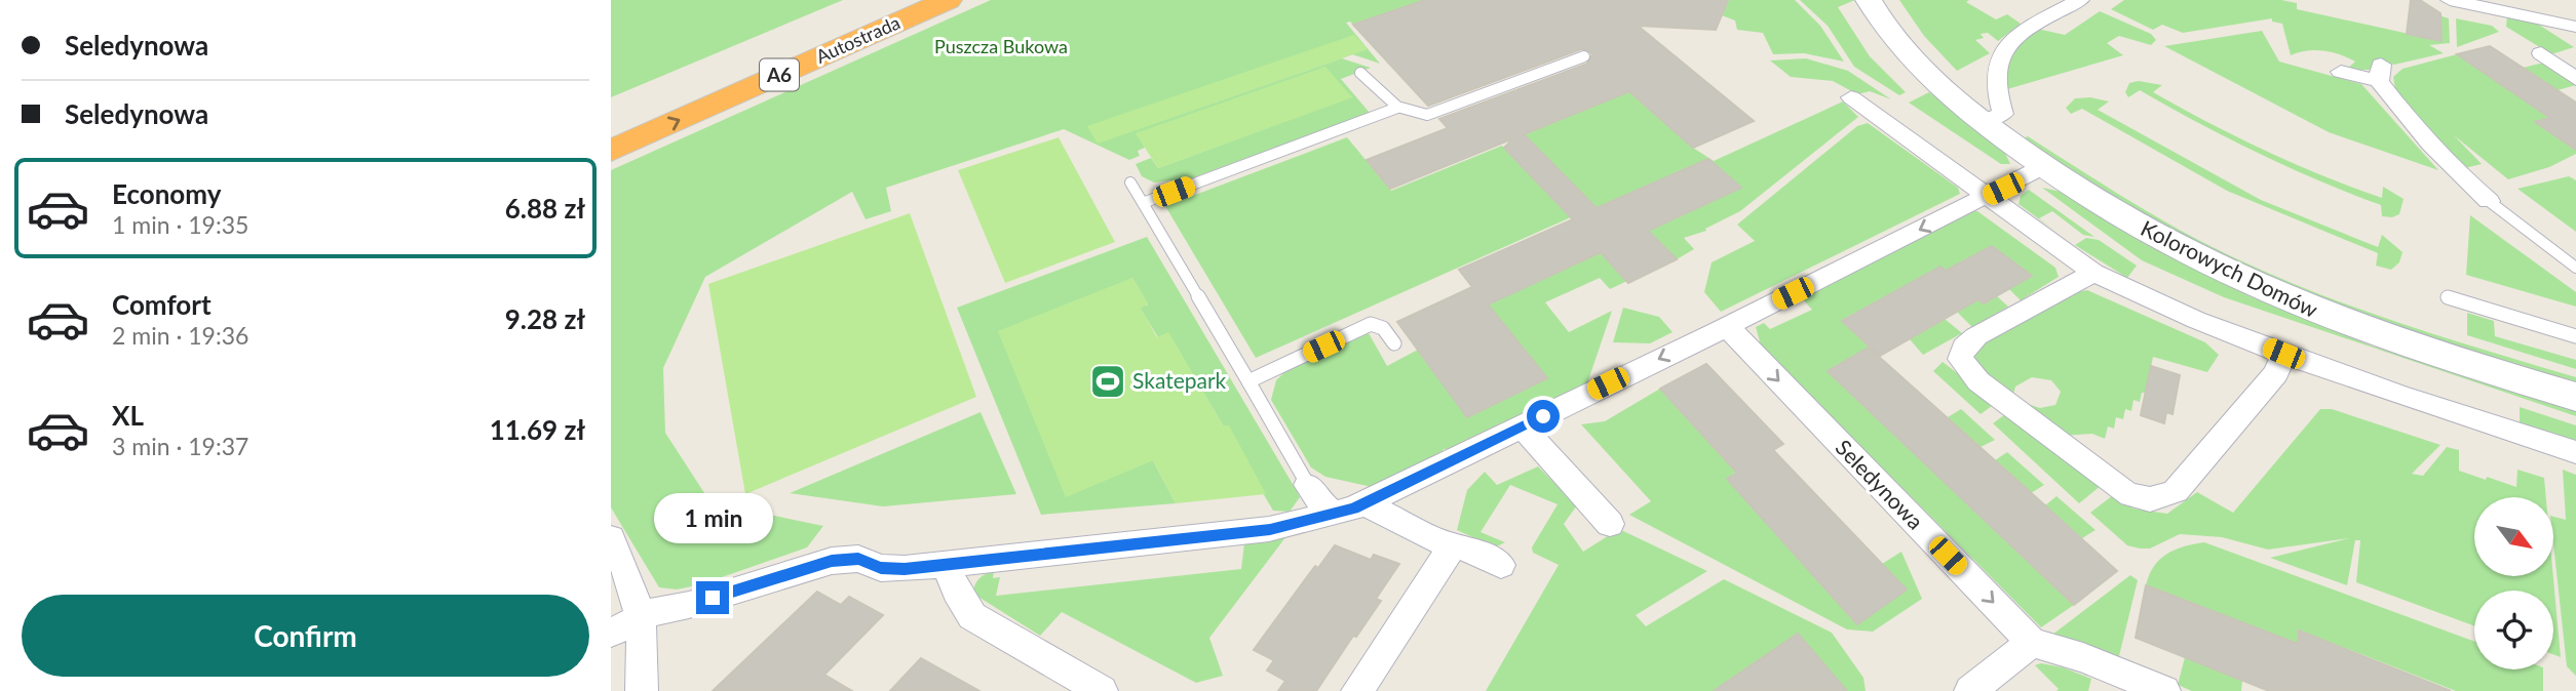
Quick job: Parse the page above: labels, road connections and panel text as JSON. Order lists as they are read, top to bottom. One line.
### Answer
{"streets":{"highway":["Autostrada","A6"],"street":["Kolorowych Domów","Seledynowa"]},"one_way":["Seledynowa"],"parks":["Puszcza Bukowa"],"places":{"sports":["Skatepark"]},"north":"bottom right","page":{"banner":["Seledynowa","Seledynowa"],"list":[{"name":"Economy","note":"1 min · 19:35","value":"6.88 zł"},{"name":"Comfort","note":"2 min · 19:36","value":"9.28 zł"},{"name":"XL","note":"3 min · 19:37","value":"11.69 zł"}],"bubble":"1 min","buttons":"Confirm"}}
